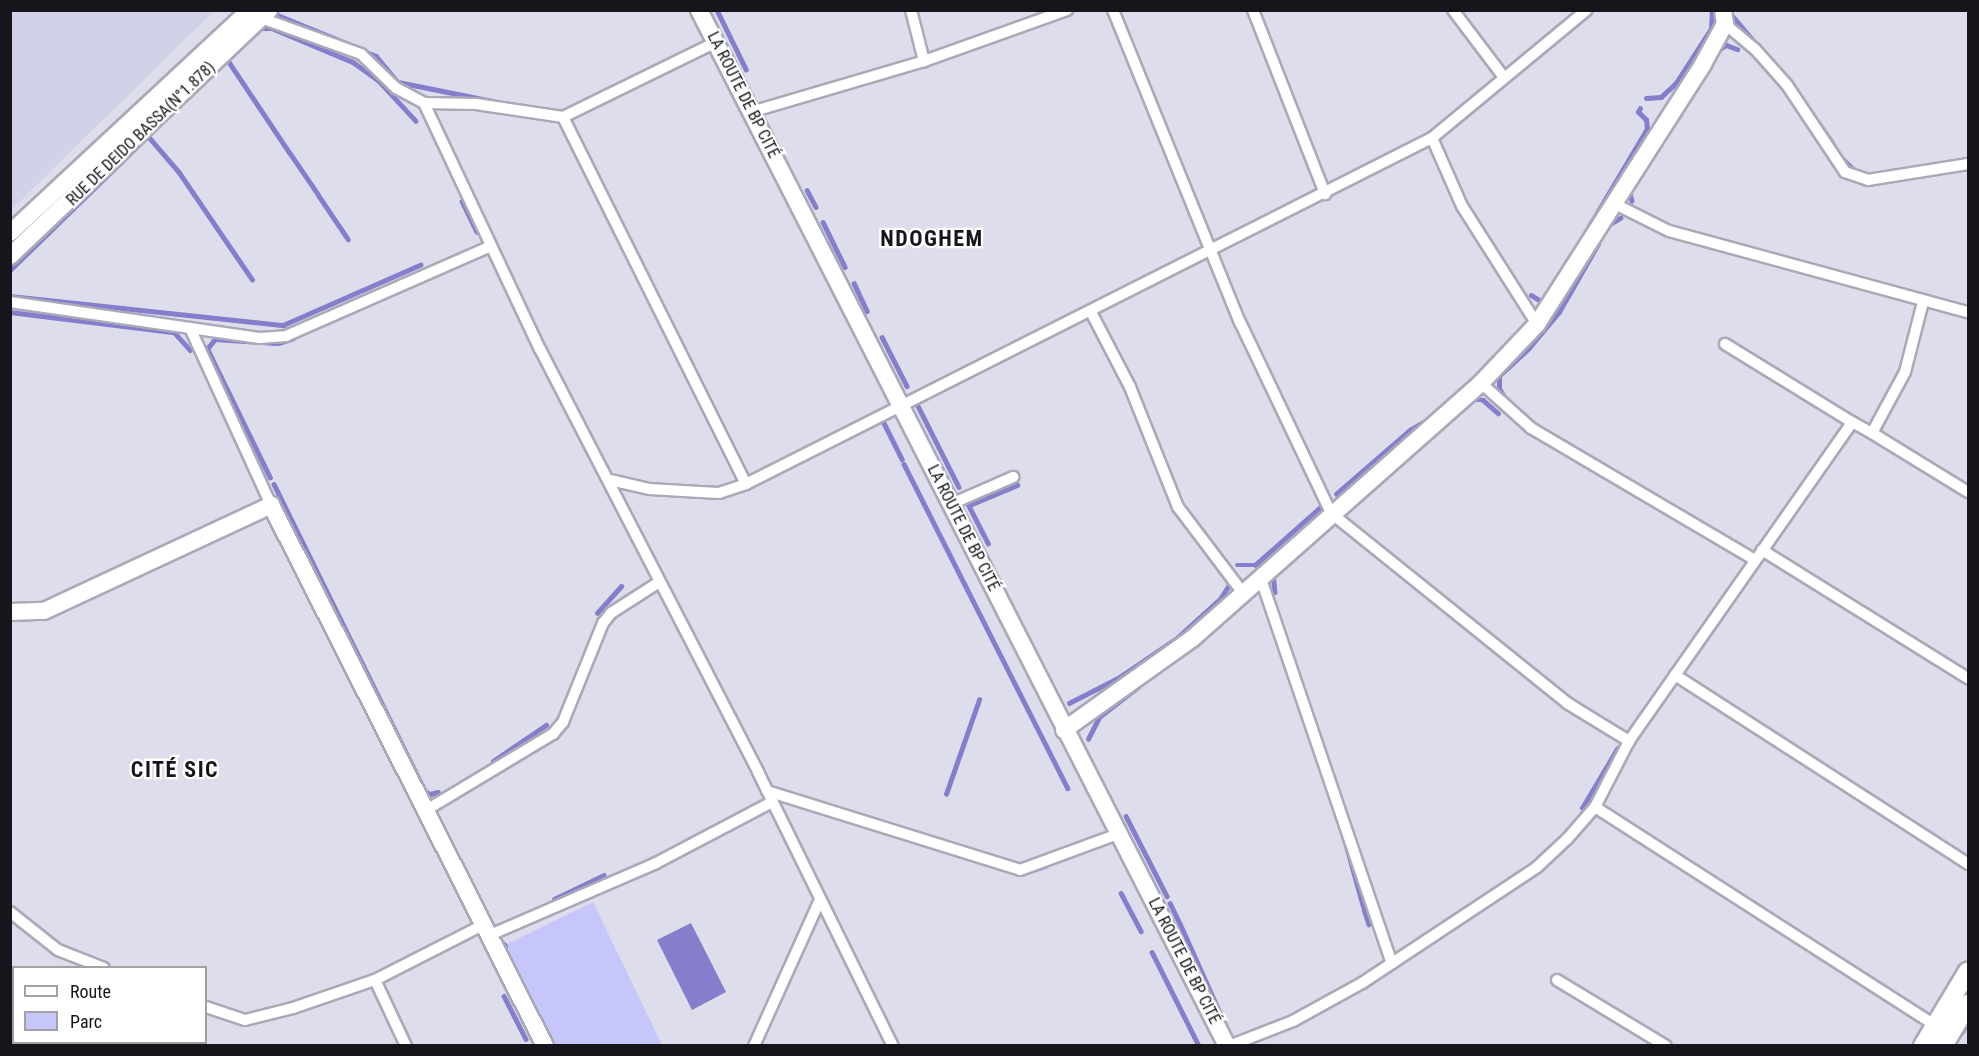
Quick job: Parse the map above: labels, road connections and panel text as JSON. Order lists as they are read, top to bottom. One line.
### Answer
{"streets":{"street":["LA ROUTE DE BP CITÉ","RUE DE DEIDO BASSA(N°1.878)"]},"districts":["NDOGHEM","CITÉ SIC"],"legend":["Route","Parc"]}
